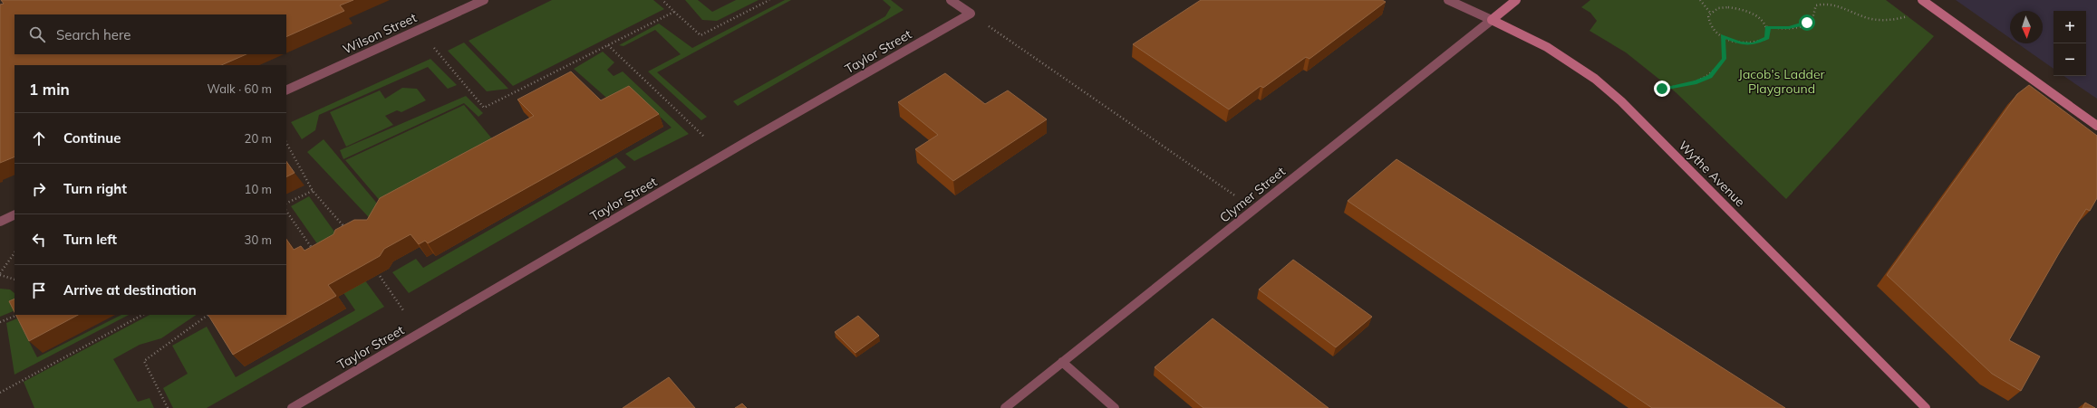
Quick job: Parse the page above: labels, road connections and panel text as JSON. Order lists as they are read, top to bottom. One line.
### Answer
{"streets":{"main road":["Wythe Avenue","Clymer Street"],"street":["Wilson Street","Taylor Street"]},"crossings":[["Wythe Avenue","Clymer Street"]],"parks":["Jacob's Ladder Playground"],"north":"bottom","page":{"map_buttons":["+","−"],"search":"Search here","heading":["1 min","Walk · 60 m"],"list":[["Continue","20 m"],["Turn right","10 m"],["Turn left","30 m"],"Arrive at destination"]}}
